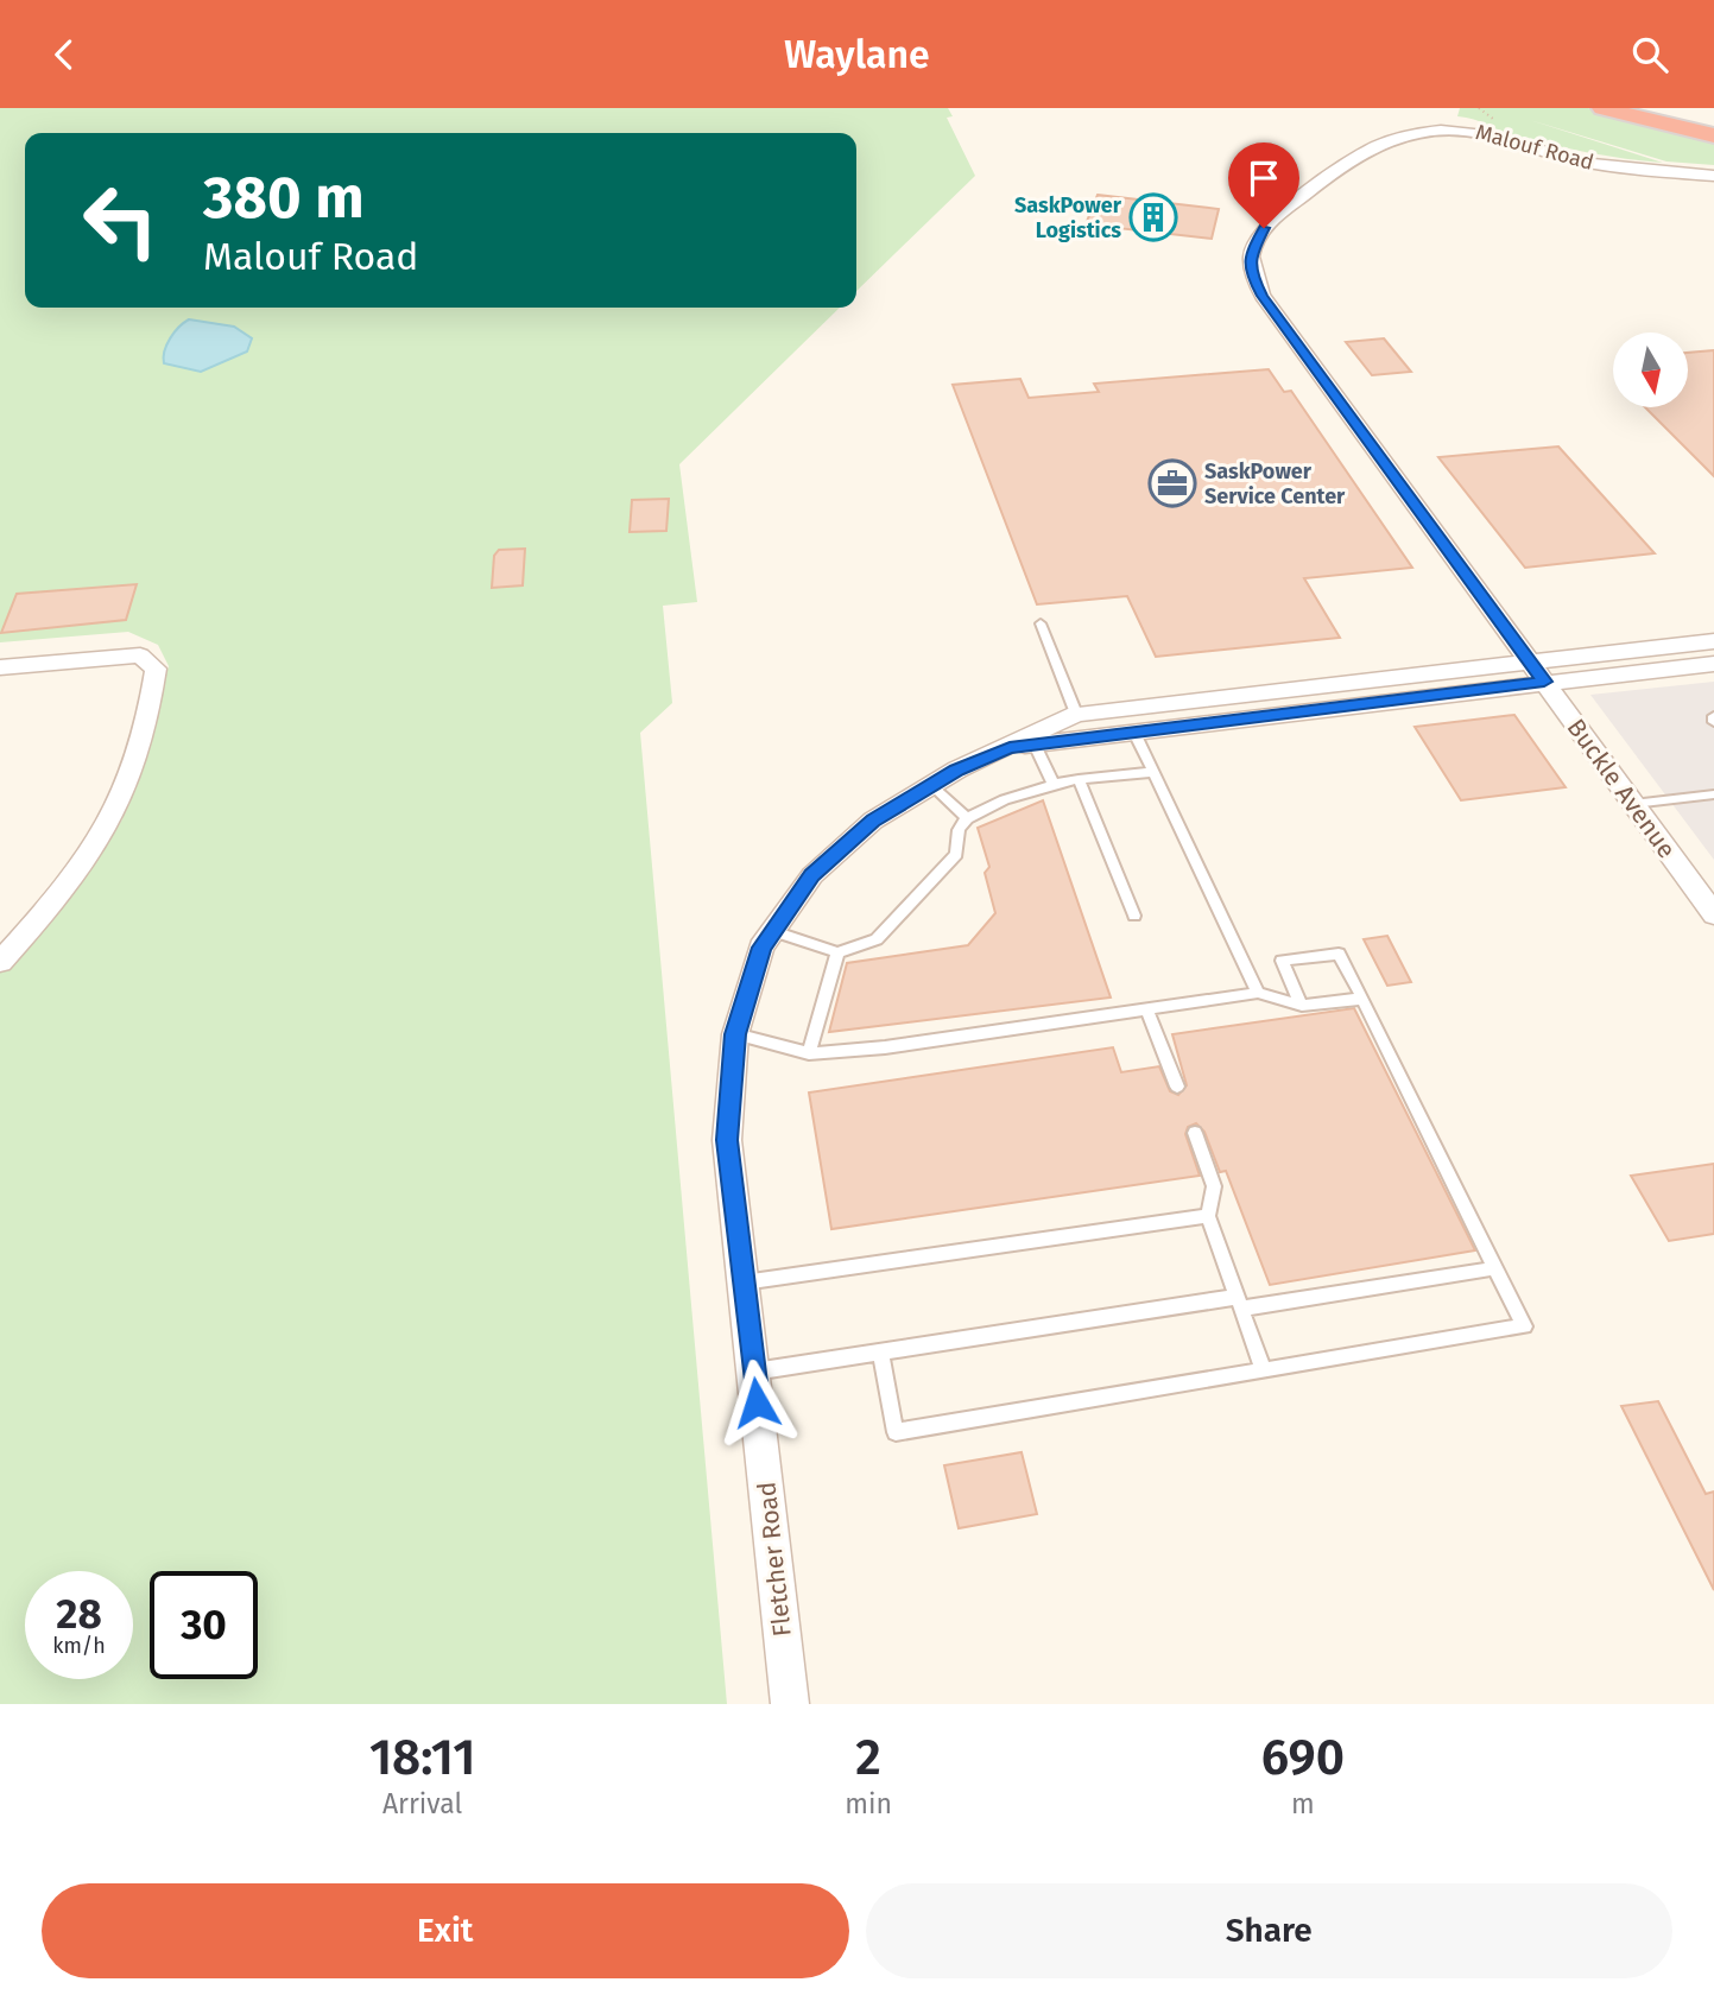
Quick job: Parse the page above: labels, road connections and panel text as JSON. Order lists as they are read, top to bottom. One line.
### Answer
{"streets":{"street":["Malouf Road","Buckle Avenue","Fletcher Road"]},"crossings":[["Malouf Road","Buckle Avenue"],["Malouf Road","Fletcher Road"],["Buckle Avenue","Fletcher Road"]],"places":{"building":["SaskPower Logistics"],"office":["SaskPower Service Center"]},"north":"bottom","page":{"header":"Waylane","turn":["380 m","Malouf Road"],"speed":"28 km/h","limit":"30","eta":["18:11","Arrival","2","min","690","m"],"buttons":["Exit","Share"]}}
